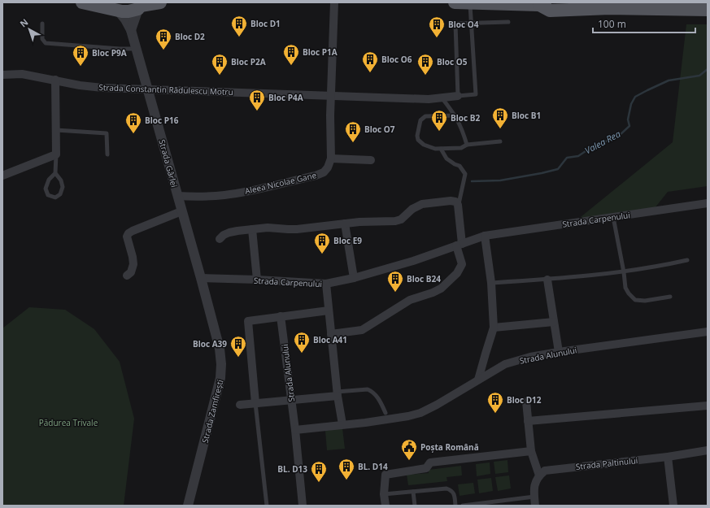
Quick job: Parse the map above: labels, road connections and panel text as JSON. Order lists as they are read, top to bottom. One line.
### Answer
{"streets":{"street":["Strada Constantin Rădulescu Motru","Strada Gârlei","Aleea Nicolae Gane","Strada Carpenului","Strada Alunului","Strada Zamfirești","Strada Paltinului"]},"crossings":[["Strada Constantin Rădulescu Motru","Strada Gârlei"],["Strada Constantin Rădulescu Motru","Aleea Nicolae Gane"],["Strada Gârlei","Aleea Nicolae Gane"],["Strada Gârlei","Strada Carpenului"],["Strada Gârlei","Strada Zamfirești"],["Strada Carpenului","Strada Zamfirești"]],"water":["Valea Rea"],"parks":["Pădurea Trivale"],"places":{"building":["Bloc D1","Bloc O4","Bloc D2","Bloc P1A","Bloc P9A","Bloc O6","Bloc P2A","Bloc O5","Bloc P4A","Bloc B1","Bloc B2","Bloc P16","Bloc O7","Bloc E9","Bloc B24","Bloc A41","Bloc A39","Bloc D12","BL. D14","BL. D13"],"public building":["Poșta Română"]},"scale_bar":"100 m","north":"top left"}
